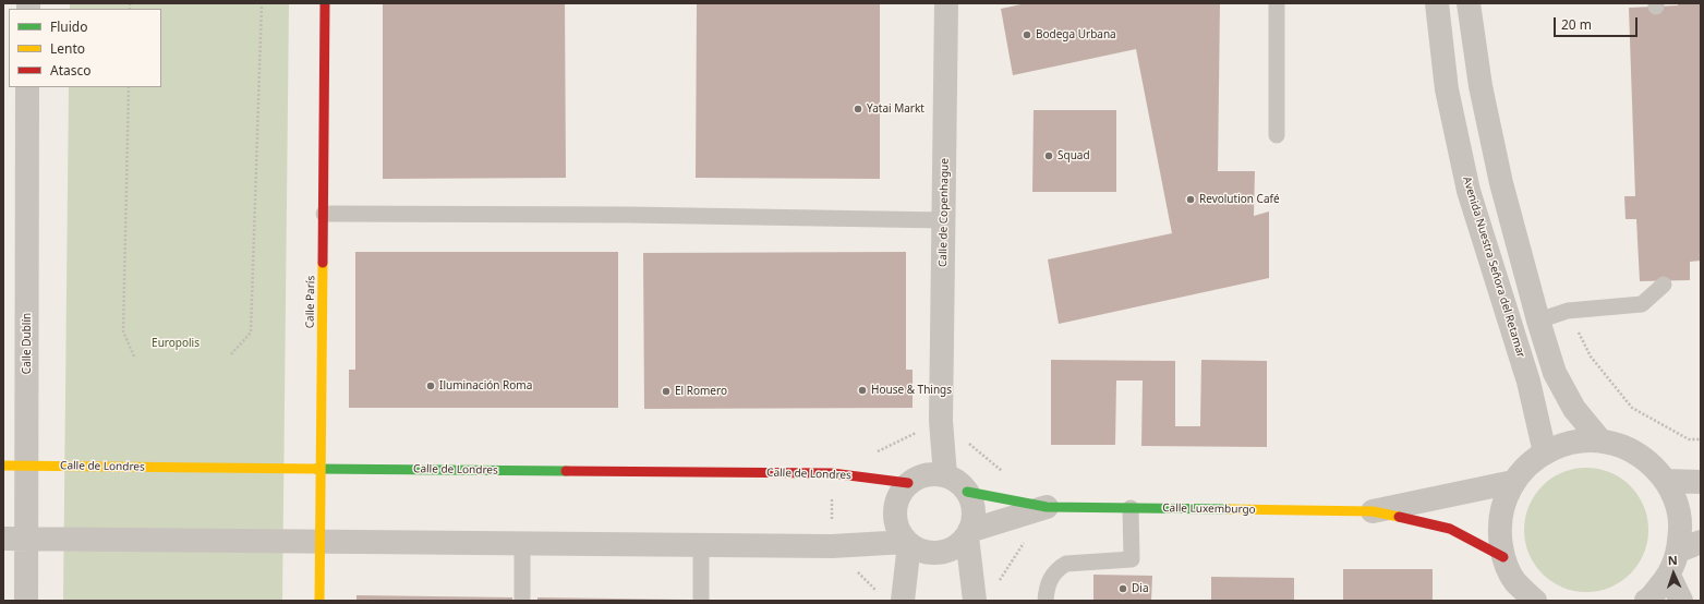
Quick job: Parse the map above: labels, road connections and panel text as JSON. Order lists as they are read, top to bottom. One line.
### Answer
{"streets":{"street":["Calle de Copenhague","Avenida Nuestra Señora del Retamar","Calle París","Calle Dublín","Calle de Londres","Calle Luxemburgo"]},"crossings":[["Calle de Copenhague","Calle de Londres"],["Calle de Copenhague","Calle Luxemburgo"],["Calle París","Calle de Londres"],["Calle Dublín","Calle de Londres"],["Calle de Londres","Calle Luxemburgo"]],"parks":["Europolis"],"places":["Bodega Urbana","Yatai Markt","Squad","Revolution Café","Iluminación Roma","House & Things","El Romero","Dia"],"legend":["Fluido","Lento","Atasco"],"scale_bar":"20 m","north":"top"}
